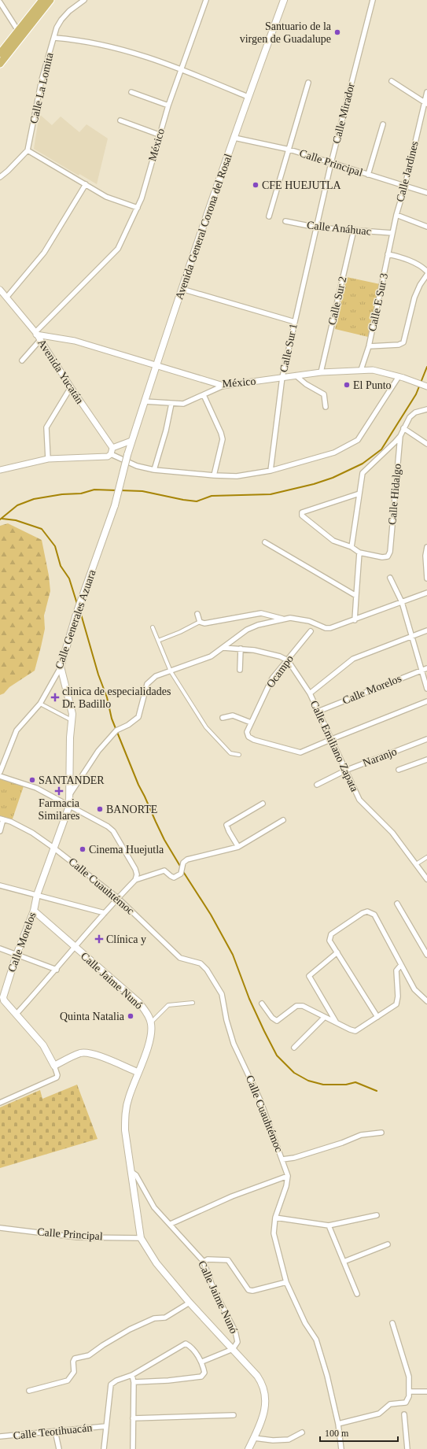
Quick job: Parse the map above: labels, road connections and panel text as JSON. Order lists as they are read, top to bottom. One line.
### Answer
{"streets":{"main road":["Avenida General Corona del Rosal","Calle Generales Azuara","Calle Morelos","Calle Jaime Nunó"],"street":["Calle La Lomita","Calle Mirador","México","Calle Principal","Calle Jardines","Calle Anáhuac","Calle Sur 2","Calle E Sur 3","Calle Sur 1","Avenida Yucatán","Calle Hidalgo","Ocampo","Calle Emiliano Zapata","Naranjo","Calle Cuauhtémoc","Calle Teotihuacán"]},"crossings":[["Calle Mirador","Calle Principal"],["Calle Mirador","Calle Anáhuac"],["Calle Mirador","Calle Sur 1"],["México","Avenida General Corona del Rosal"],["México","Calle Sur 2"],["México","Calle E Sur 3"],["México","Calle Sur 1"],["México","Avenida Yucatán"],["Calle Principal","Calle Jardines"],["Calle Principal","Avenida General Corona del Rosal"],["Calle Jardines","Calle Anáhuac"],["Calle Jardines","Calle E Sur 3"],["Avenida General Corona del Rosal","Calle Generales Azuara"],["Calle Anáhuac","Calle Sur 2"],["Calle Anáhuac","Calle E Sur 3"],["Calle Anáhuac","Calle Sur 1"],["Calle Generales Azuara","Calle Morelos"],["Ocampo","Calle Emiliano Zapata"],["Calle Morelos","Calle Emiliano Zapata"],["Calle Morelos","Calle Cuauhtémoc"],["Calle Morelos","Calle Jaime Nunó"],["Calle Emiliano Zapata","Naranjo"]],"places":{"other":["Santuario de la virgen de Guadalupe","CFE HUEJUTLA","El Punto","SANTANDER","BANORTE","Cinema Huejutla","Quinta Natalia"],"health":["clinica de especialidades Dr. Badillo","Farmacia Similares","Clínica y"]},"scale_bar":"100 m"}
